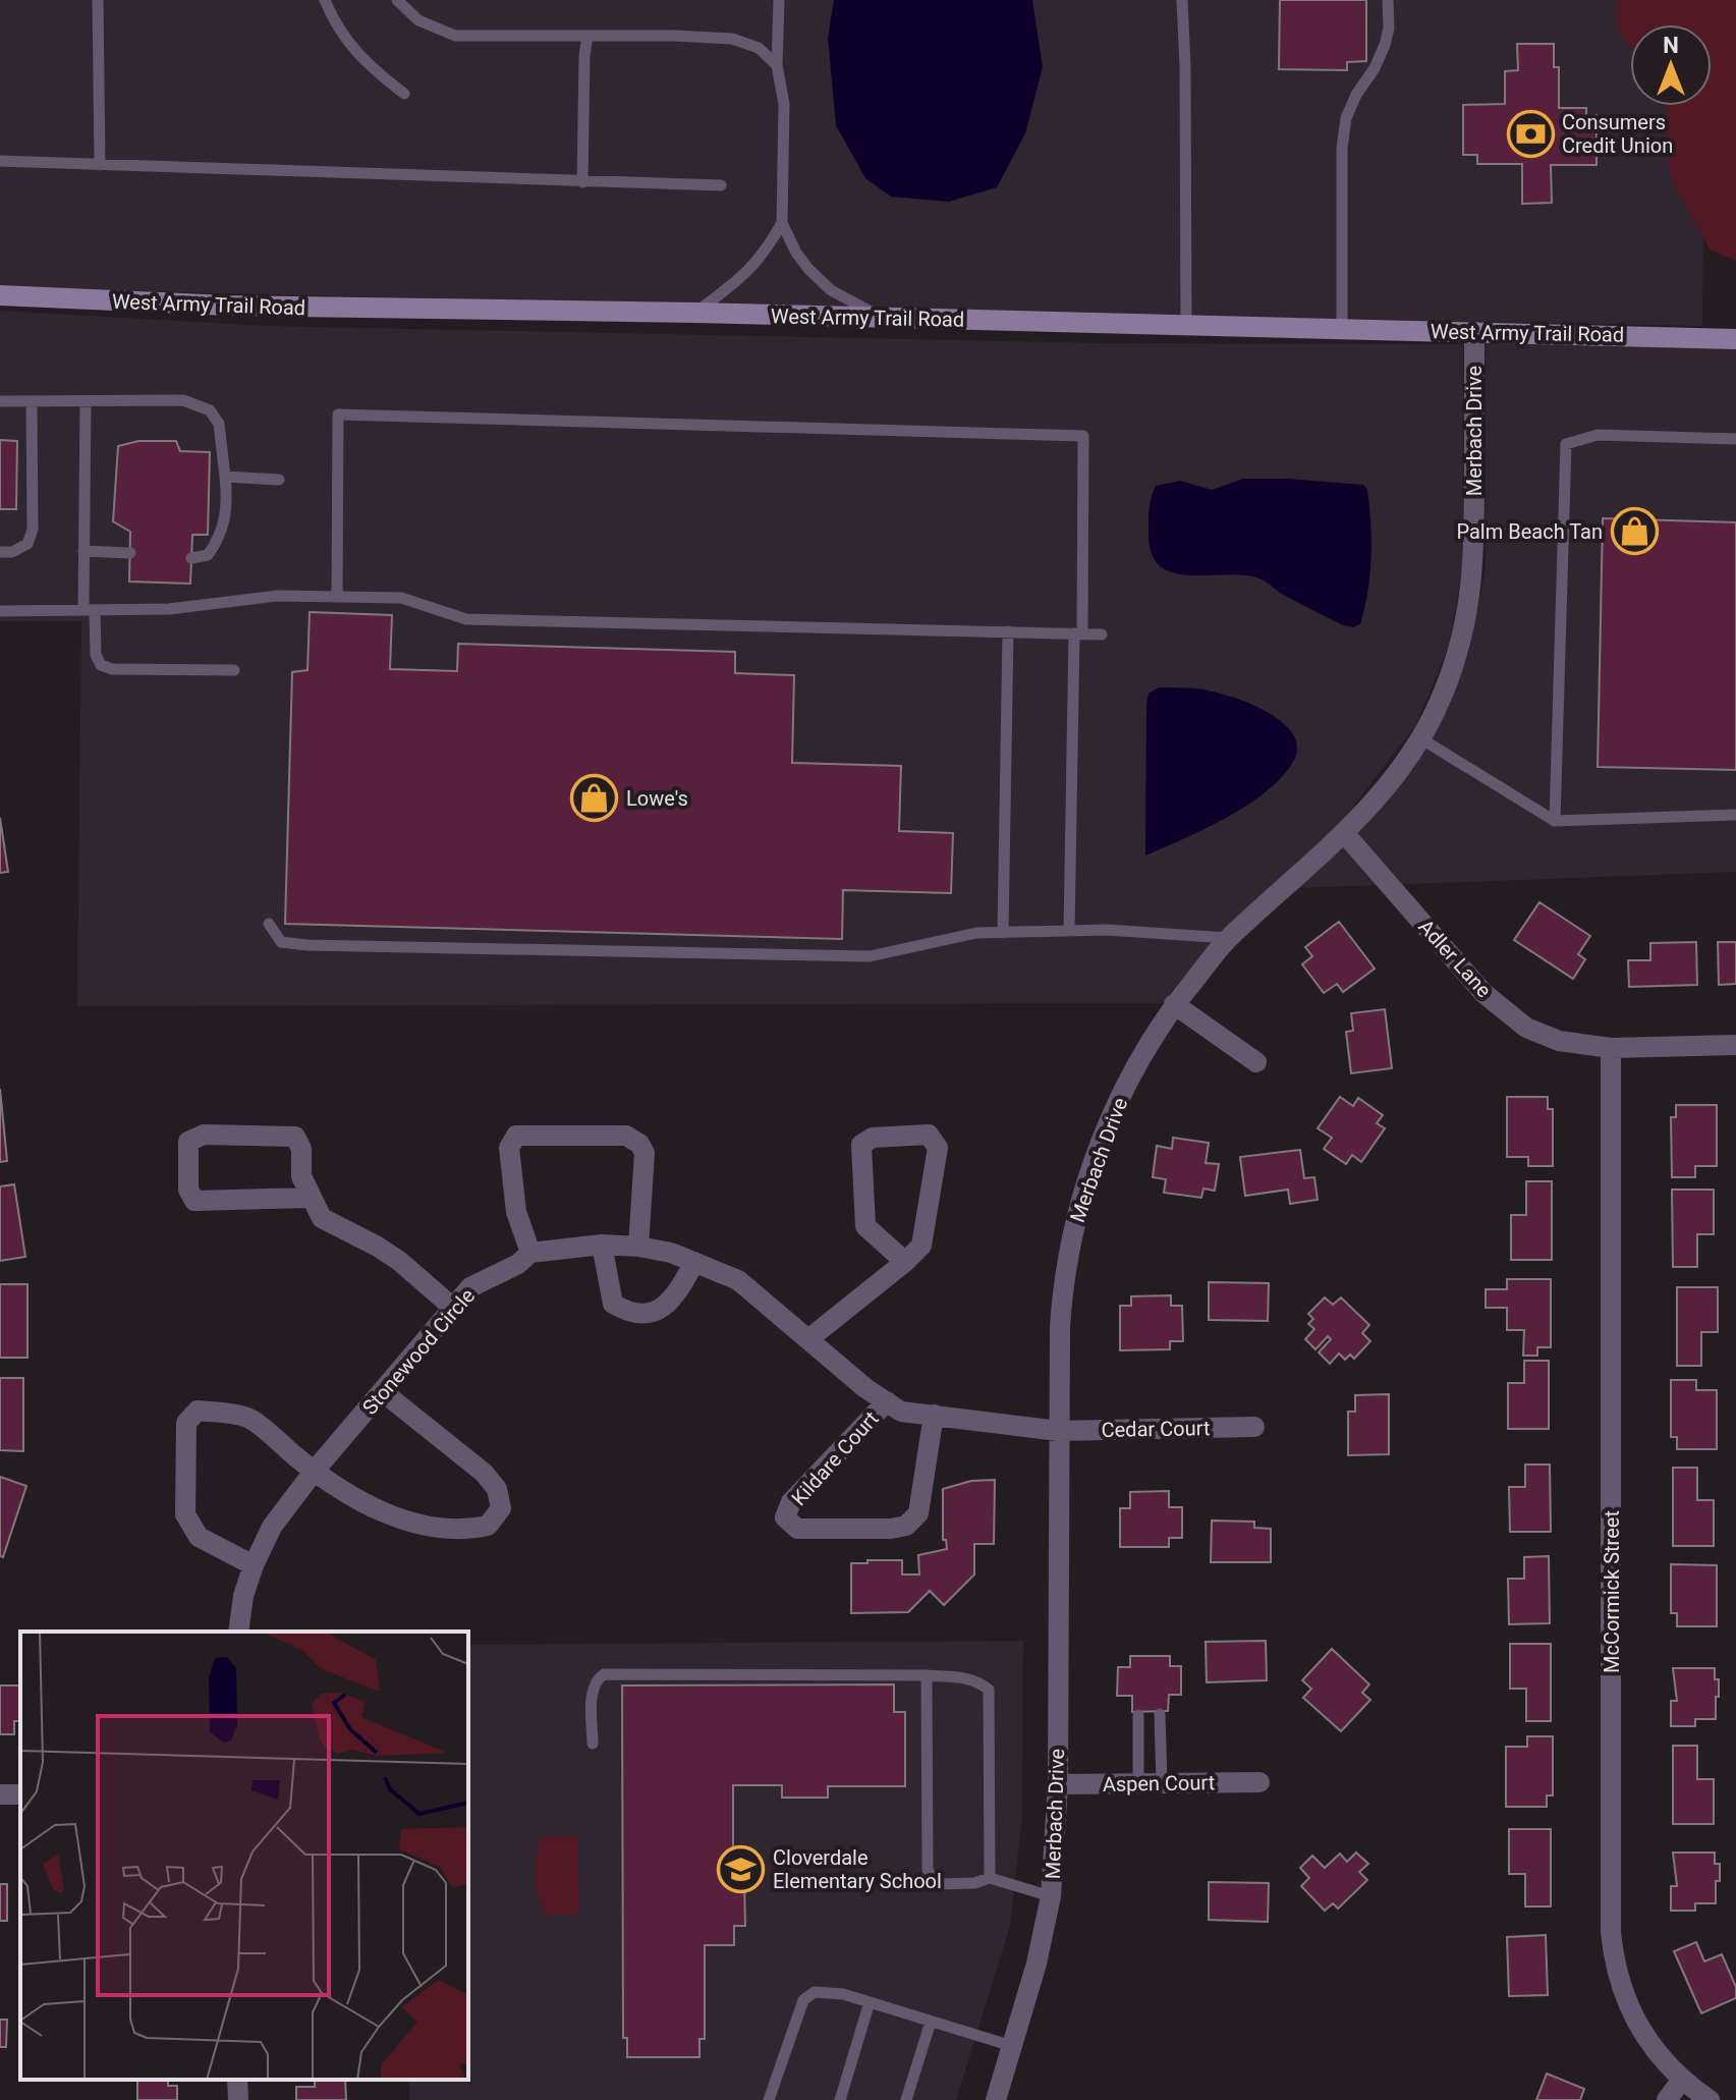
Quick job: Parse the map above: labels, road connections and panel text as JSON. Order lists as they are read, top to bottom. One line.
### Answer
{"streets":{"main road":["West Army Trail Road"],"street":["Merbach Drive","Adler Lane","Stonewood Circle","Cedar Court","Kildare Court","McCormick Street","Aspen Court"]},"crossings":[["West Army Trail Road","Merbach Drive"],["Merbach Drive","Adler Lane"],["Merbach Drive","Stonewood Circle"],["Merbach Drive","Cedar Court"],["Merbach Drive","Aspen Court"],["Adler Lane","McCormick Street"],["Stonewood Circle","Cedar Court"],["Stonewood Circle","Kildare Court"]],"places":{"bank":["Consumers Credit Union"],"shop":["Palm Beach Tan","Lowe's"],"school or university":["Cloverdale Elementary School"]},"north":"top"}
